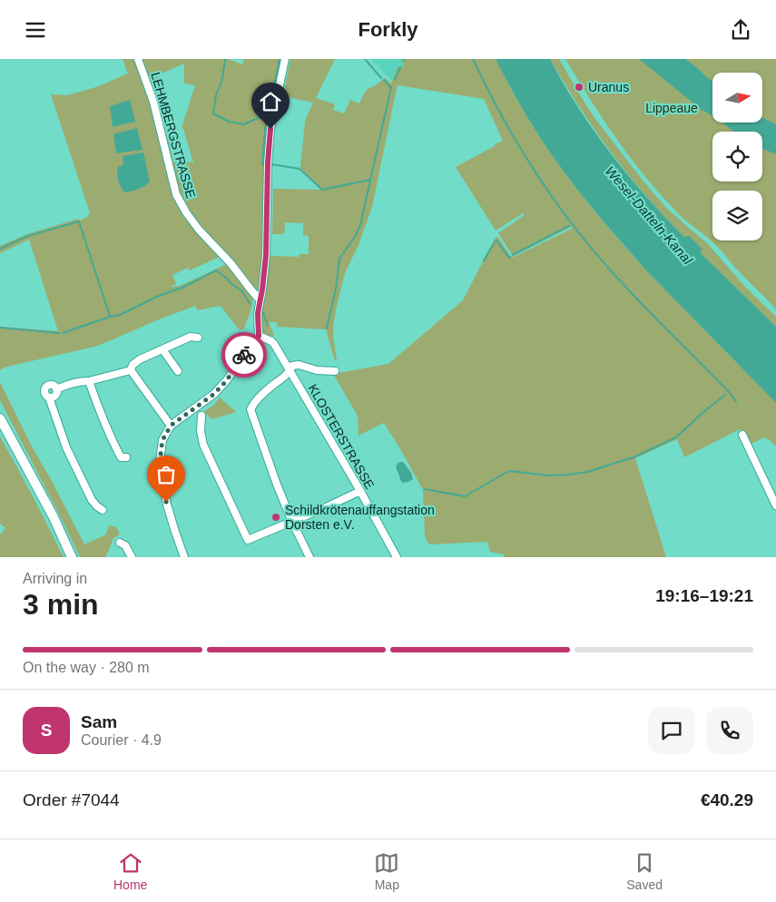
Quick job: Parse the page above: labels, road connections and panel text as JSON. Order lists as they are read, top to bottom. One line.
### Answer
{"streets":{"street":["LEHMBERGSTRASSE","KLOSTERSTRASSE"]},"water":["Wesel-Datteln-Kanal"],"parks":["Lippeaue"],"places":["Uranus","Schildkrötenauffangstation Dorsten e.V."],"north":"right","page":{"header":"Forkly","heading":["3 min","Arriving in","19:16–19:21"],"panel":["Sam","Courier · 4.9","Order #7044","€40.29"],"bar":"On the way · 280 m","round":"S","tabs":["Home","Map","Saved"]}}
